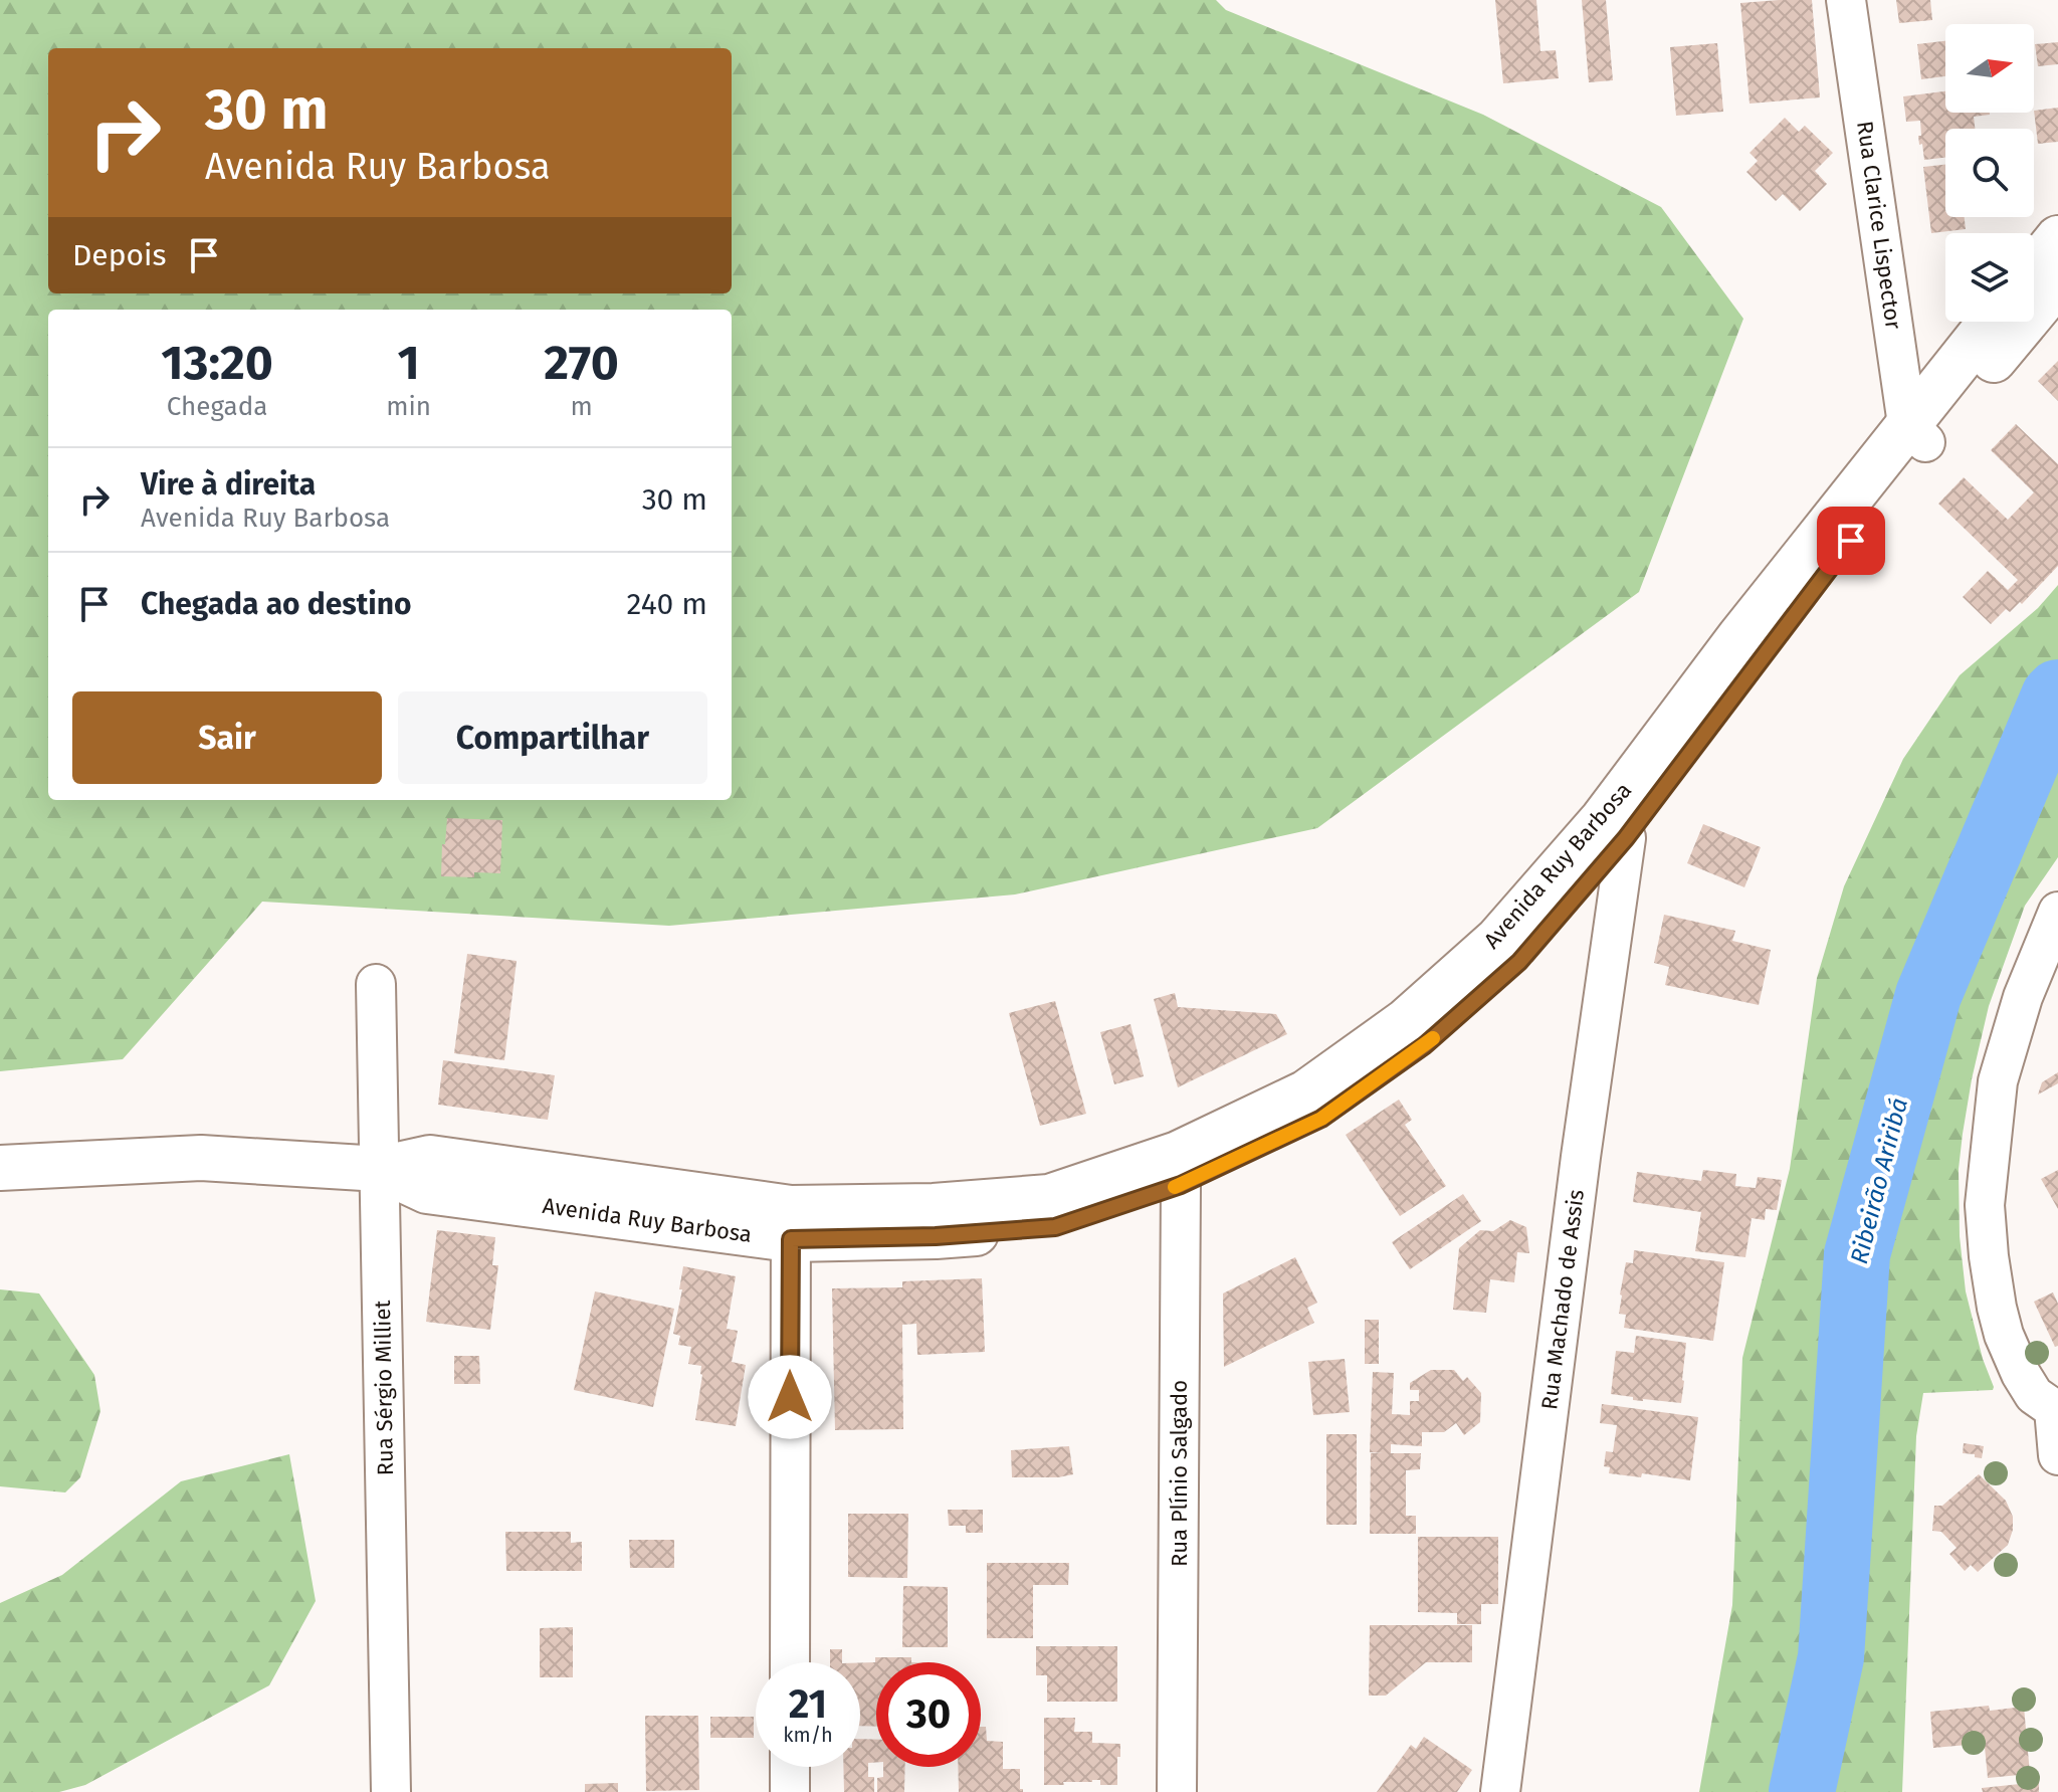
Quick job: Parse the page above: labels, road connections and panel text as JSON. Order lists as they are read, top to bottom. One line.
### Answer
{"streets":{"main road":["Avenida Ruy Barbosa"],"street":["Rua Clarice Lispector","Rua Machado de Assis","Rua Sérgio Milliet","Rua Plínio Salgado"]},"crossings":[["Rua Clarice Lispector","Avenida Ruy Barbosa"],["Avenida Ruy Barbosa","Rua Machado de Assis"],["Avenida Ruy Barbosa","Rua Sérgio Milliet"],["Avenida Ruy Barbosa","Rua Plínio Salgado"]],"water":["Ribeirão Ariribá"],"north":"right","page":{"turn":["30 m","Avenida Ruy Barbosa"],"then":"Depois","eta":["13:20","Chegada","1","min","270","m"],"list":[{"name":"Vire à direita","note":"Avenida Ruy Barbosa","value":"30 m"},{"name":"Chegada ao destino","value":"240 m"}],"buttons":["Sair","Compartilhar"],"speed":"21 km/h","limit":"30"}}
